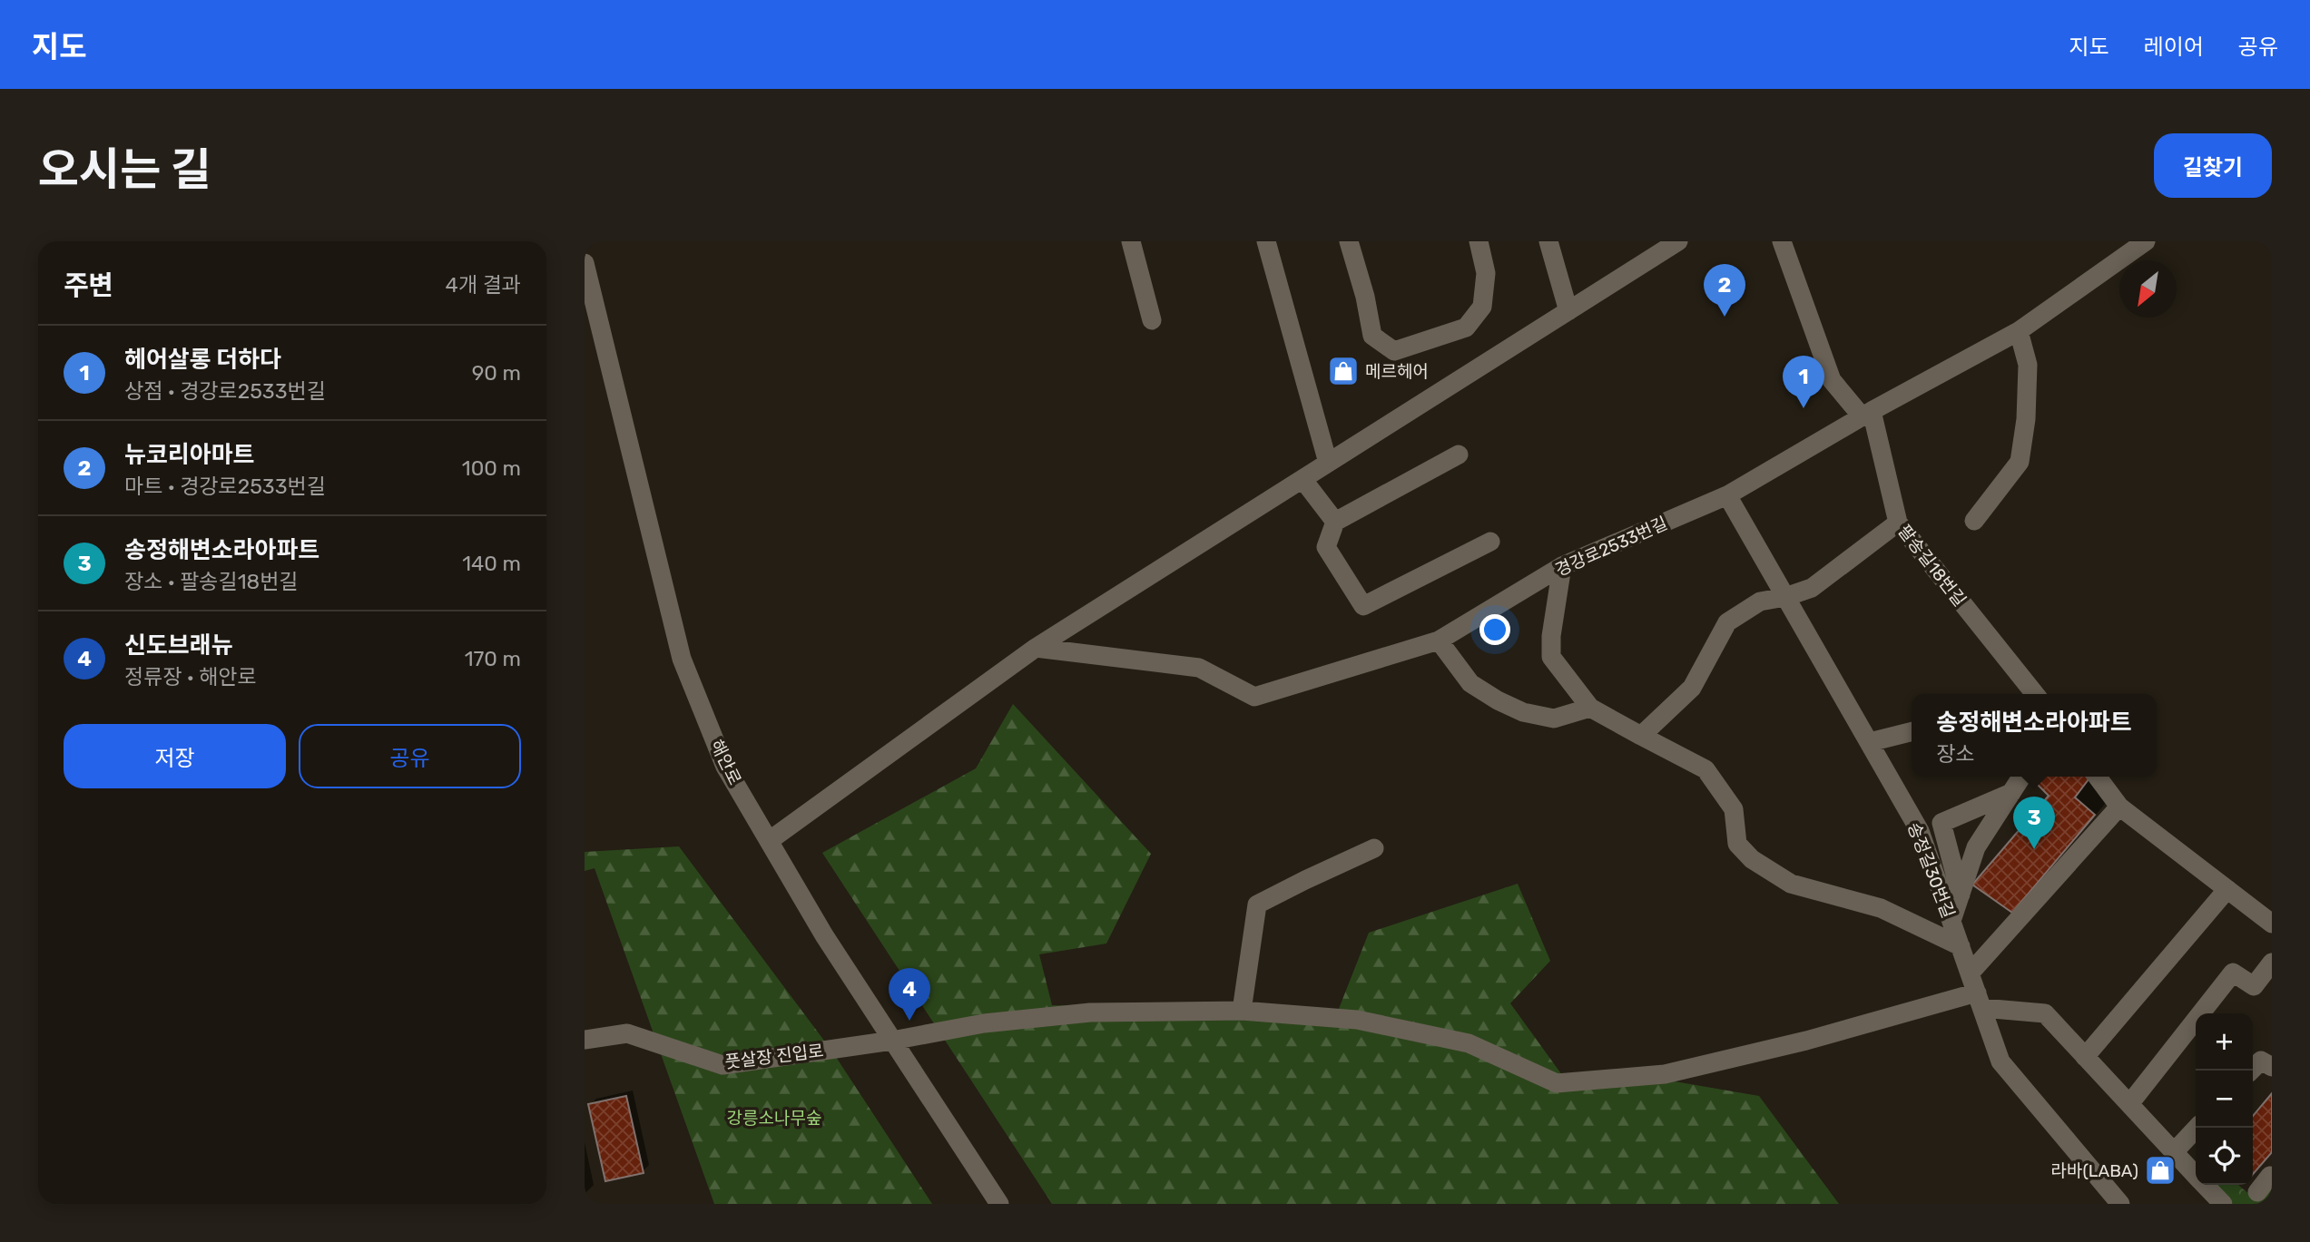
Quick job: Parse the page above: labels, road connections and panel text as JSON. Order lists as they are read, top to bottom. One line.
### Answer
{"streets":{"street":["경강로2533번길","팔송길18번길","해안로","송정길30번길","풋살장 진입로"]},"crossings":[["경강로2533번길","팔송길18번길"],["경강로2533번길","송정길30번길"],["해안로","풋살장 진입로"],["송정길30번길","풋살장 진입로"]],"parks":["강릉소나무숲"],"places":{"shop":["메르헤어","라바(LABA)"]},"north":"bottom left","page":{"header":"지도","nav":["지도","레이어","공유"],"title":"오시는 길","buttons":["길찾기",["저장","공유"]],"heading":["주변","4개 결과"],"pins":["2","1","3","4"],"list":[{"mark":"1","name":"헤어살롱 더하다","note":"상점 · 경강로2533번길","value":"90 m"},{"mark":"2","name":"뉴코리아마트","note":"마트 · 경강로2533번길","value":"100 m"},{"mark":"3","name":"송정해변소라아파트","note":"장소 · 팔송길18번길","value":"140 m"},{"mark":"4","name":"신도브래뉴","note":"정류장 · 해안로","value":"170 m"}],"popup":["송정해변소라아파트","장소"],"map_buttons":["+","−"]}}
